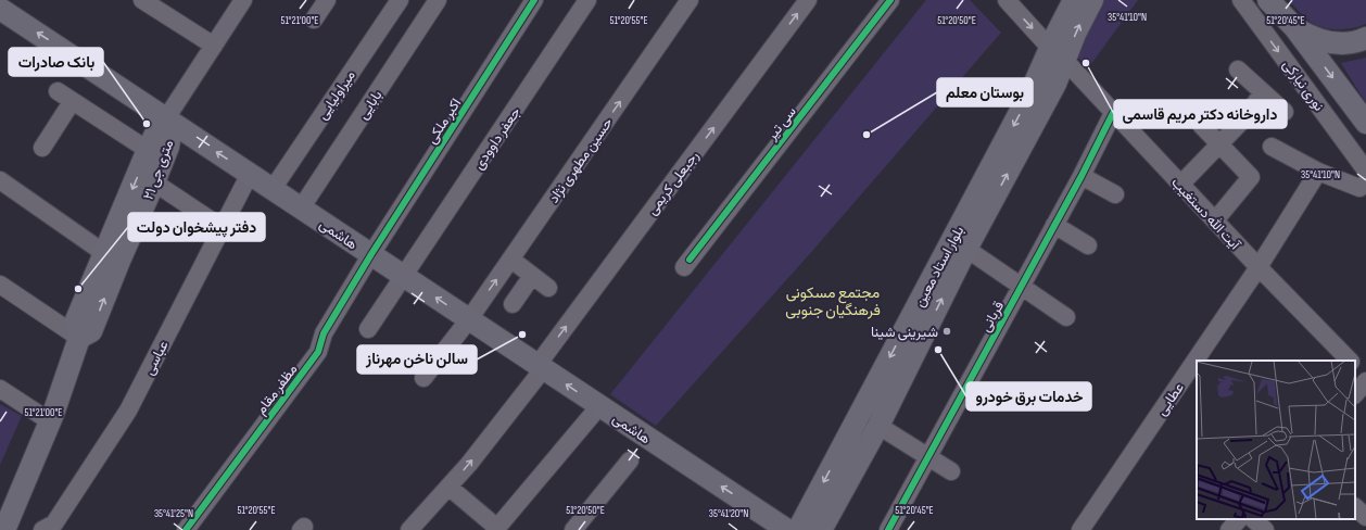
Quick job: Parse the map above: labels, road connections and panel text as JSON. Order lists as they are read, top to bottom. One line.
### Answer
{"streets":{"main road":["۲۱ متری جی","هاشمی","بلوار استاد معین"],"street":["نوری نیارکی","میراولیایی","بابایی","اکبر ملکی","سی تیر","جعفر داوودی","حسین مطهری نژاد","رجبعلی کریمی","آیت الله دستغیب","قربانی","عباسی","مظفر مقام","عطایی"]},"crossings":[["میراولیایی","هاشمی"],["بابایی","هاشمی"],["اکبر ملکی","هاشمی"],["اکبر ملکی","مظفر مقام"],["جعفر داوودی","هاشمی"],["حسین مطهری نژاد","هاشمی"],["۲۱ متری جی","هاشمی"],["رجبعلی کریمی","هاشمی"],["آیت الله دستغیب","بلوار استاد معین"],["آیت الله دستغیب","قربانی"],["آیت الله دستغیب","عطایی"],["هاشمی","عباسی"],["هاشمی","مظفر مقام"]],"one_way":["حسین مطهری نژاد","هاشمی"],"districts":["مجتمع مسکونی فرهنگیان جنوبی"],"places":["داروخانه دکتر مریم قاسمی","بانک صادرات","بوستان معلم","دفتر پیشخوان دولت","شیرینی شینا","سالن ناخن مهرناز","خدمات برق خودرو"],"coordinates":["35°41'10\"N","51°21'00\"E","51°20'55\"E","51°20'50\"E","51°20'45\"E","35°41'25\"N","35°41'20\"N"]}
